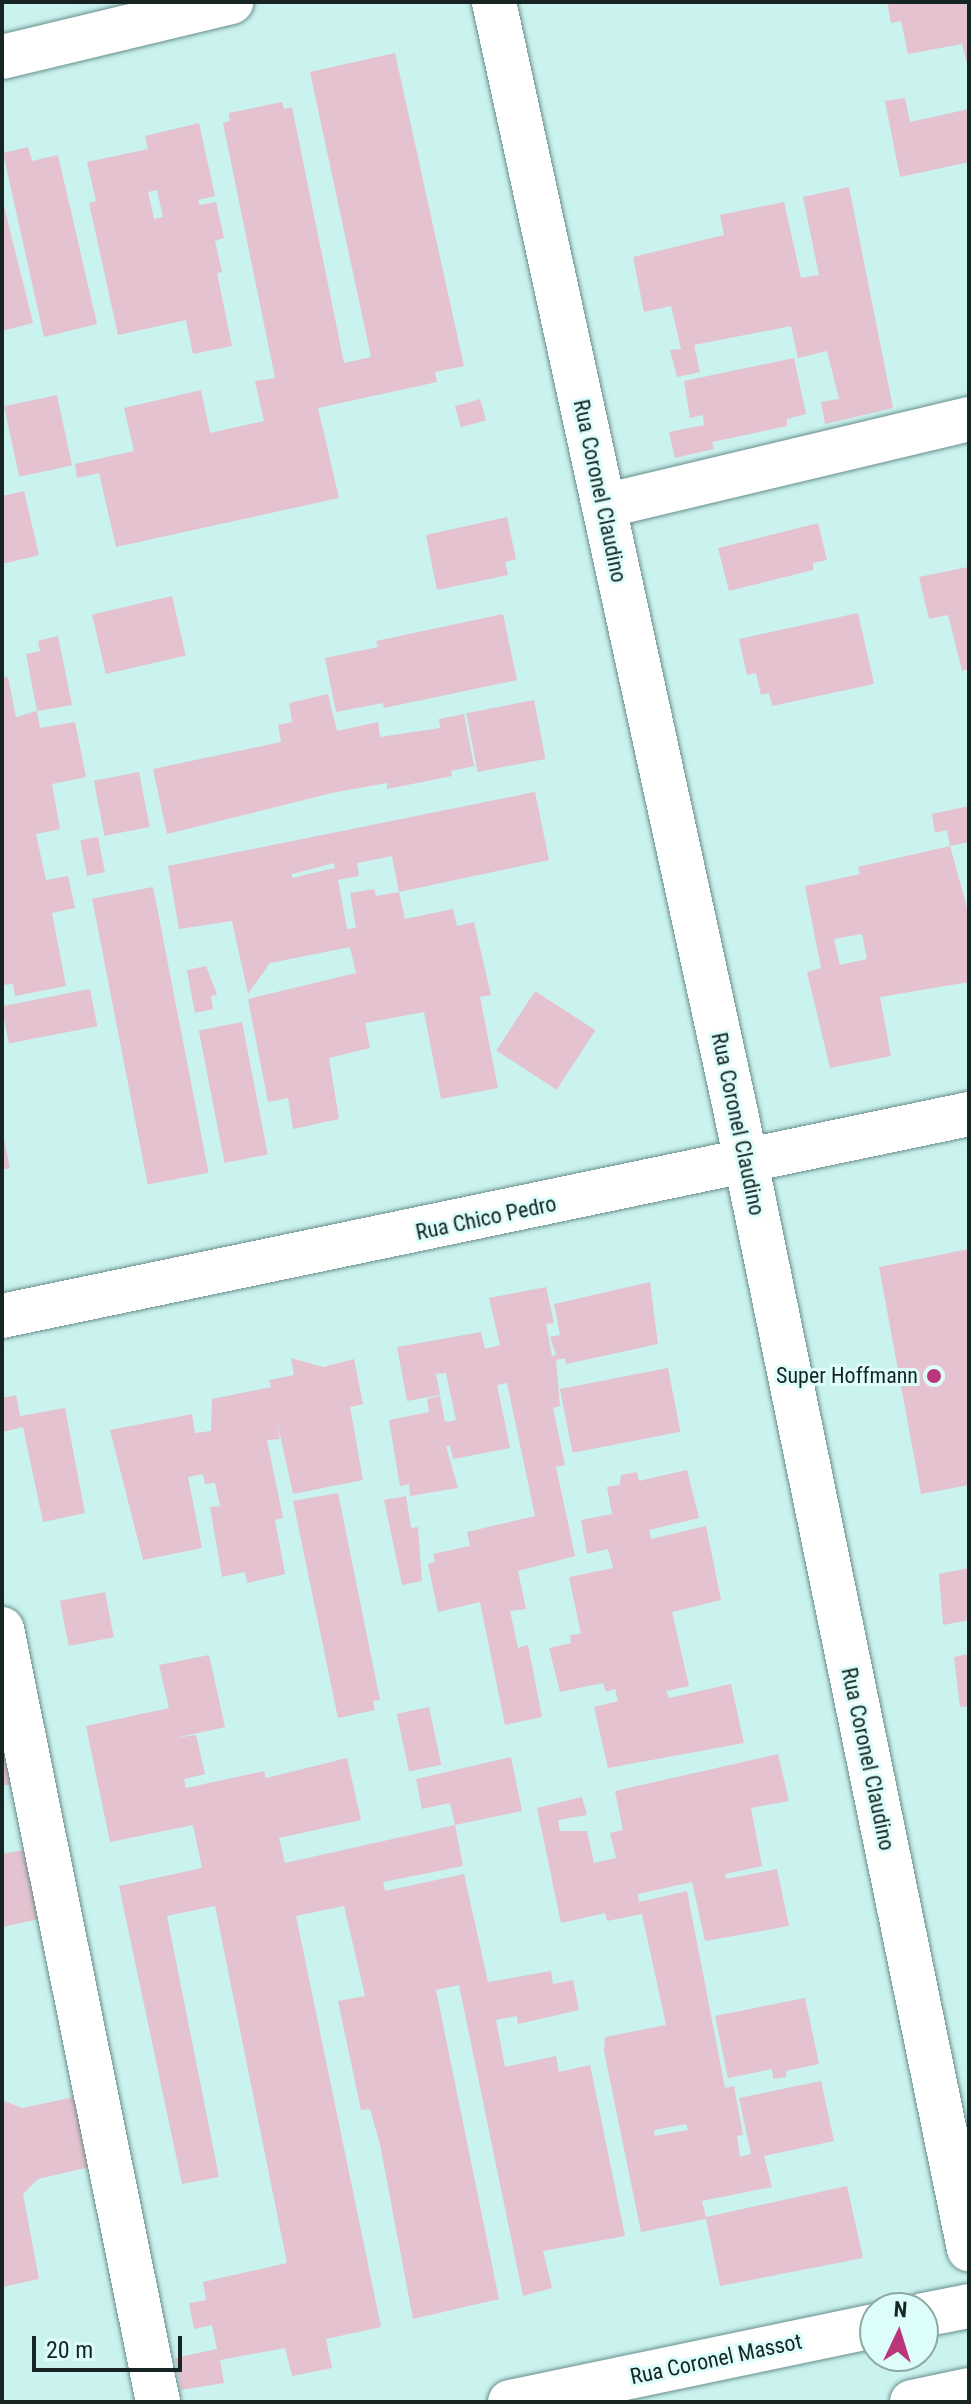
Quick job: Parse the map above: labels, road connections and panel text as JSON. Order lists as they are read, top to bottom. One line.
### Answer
{"streets":{"street":["Rua Coronel Claudino","Rua Chico Pedro","Rua Coronel Massot"]},"crossings":[["Rua Coronel Claudino","Rua Chico Pedro"]],"places":["Super Hoffmann"],"scale_bar":"20 m","north":"top"}
